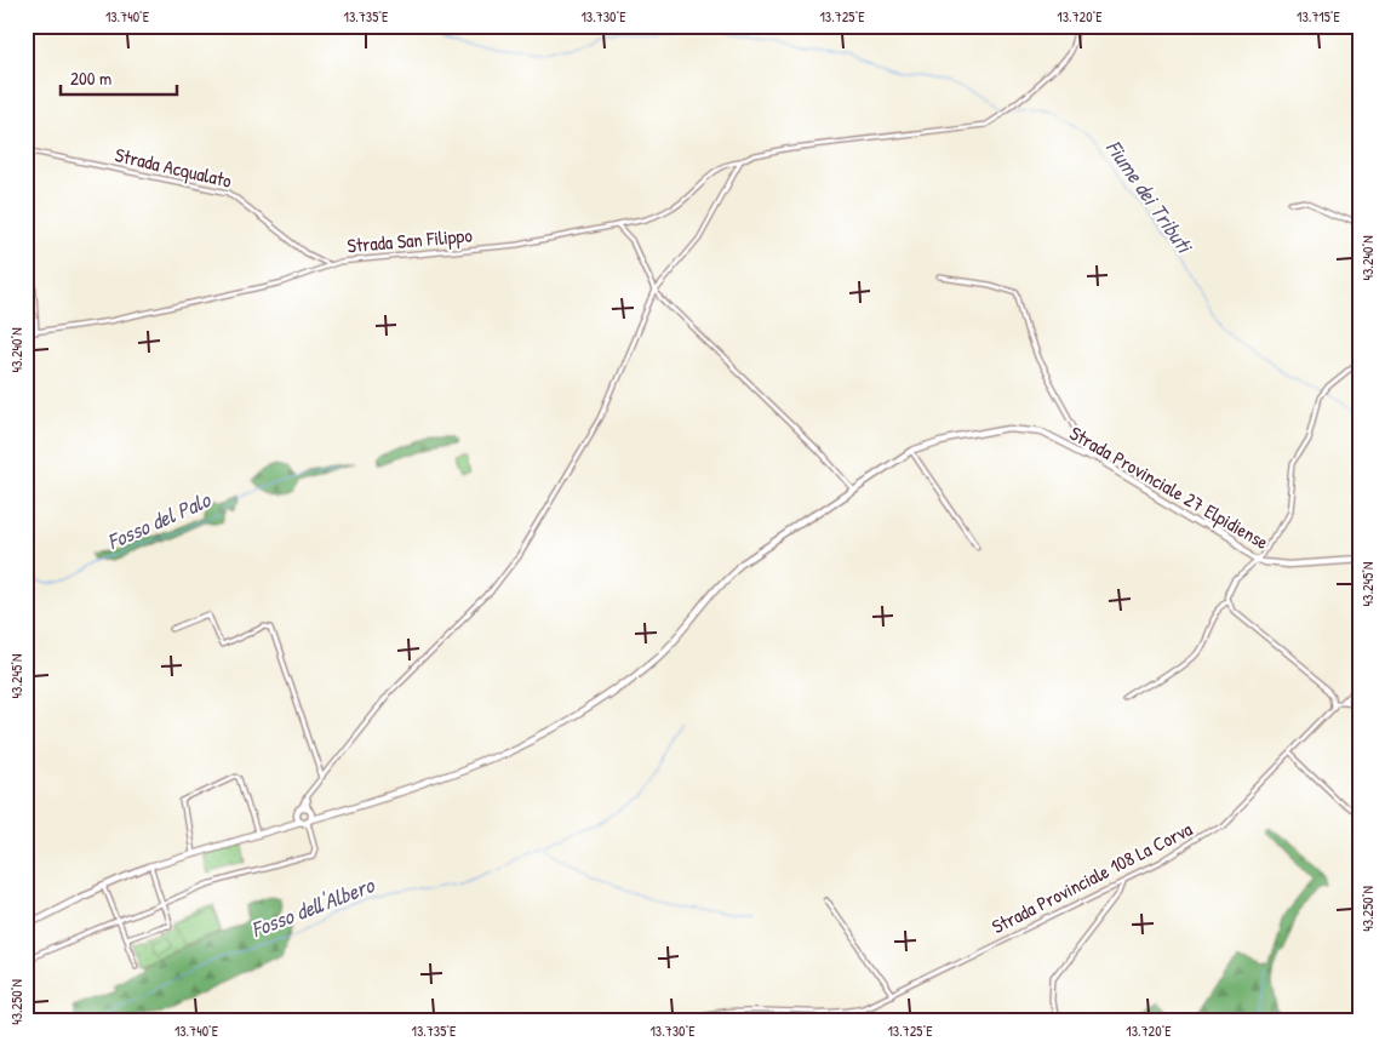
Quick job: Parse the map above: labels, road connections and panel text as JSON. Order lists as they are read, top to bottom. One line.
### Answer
{"streets":{"main road":["Strada Provinciale 27 Elpidiense"],"street":["Strada Acqualato","Strada San Filippo","Strada Provinciale 108 La Corva"]},"crossings":[["Strada Acqualato","Strada San Filippo"]],"water":["Fiume dei Tributi","Fosso del Palo","Fosso dell'Albero"],"scale_bar":"200 m","coordinates":["13.740°E","13.735°E","13.730°E","13.725°E","13.720°E","13.715°E","43.240°N","43.245°N","43.250°N"]}
